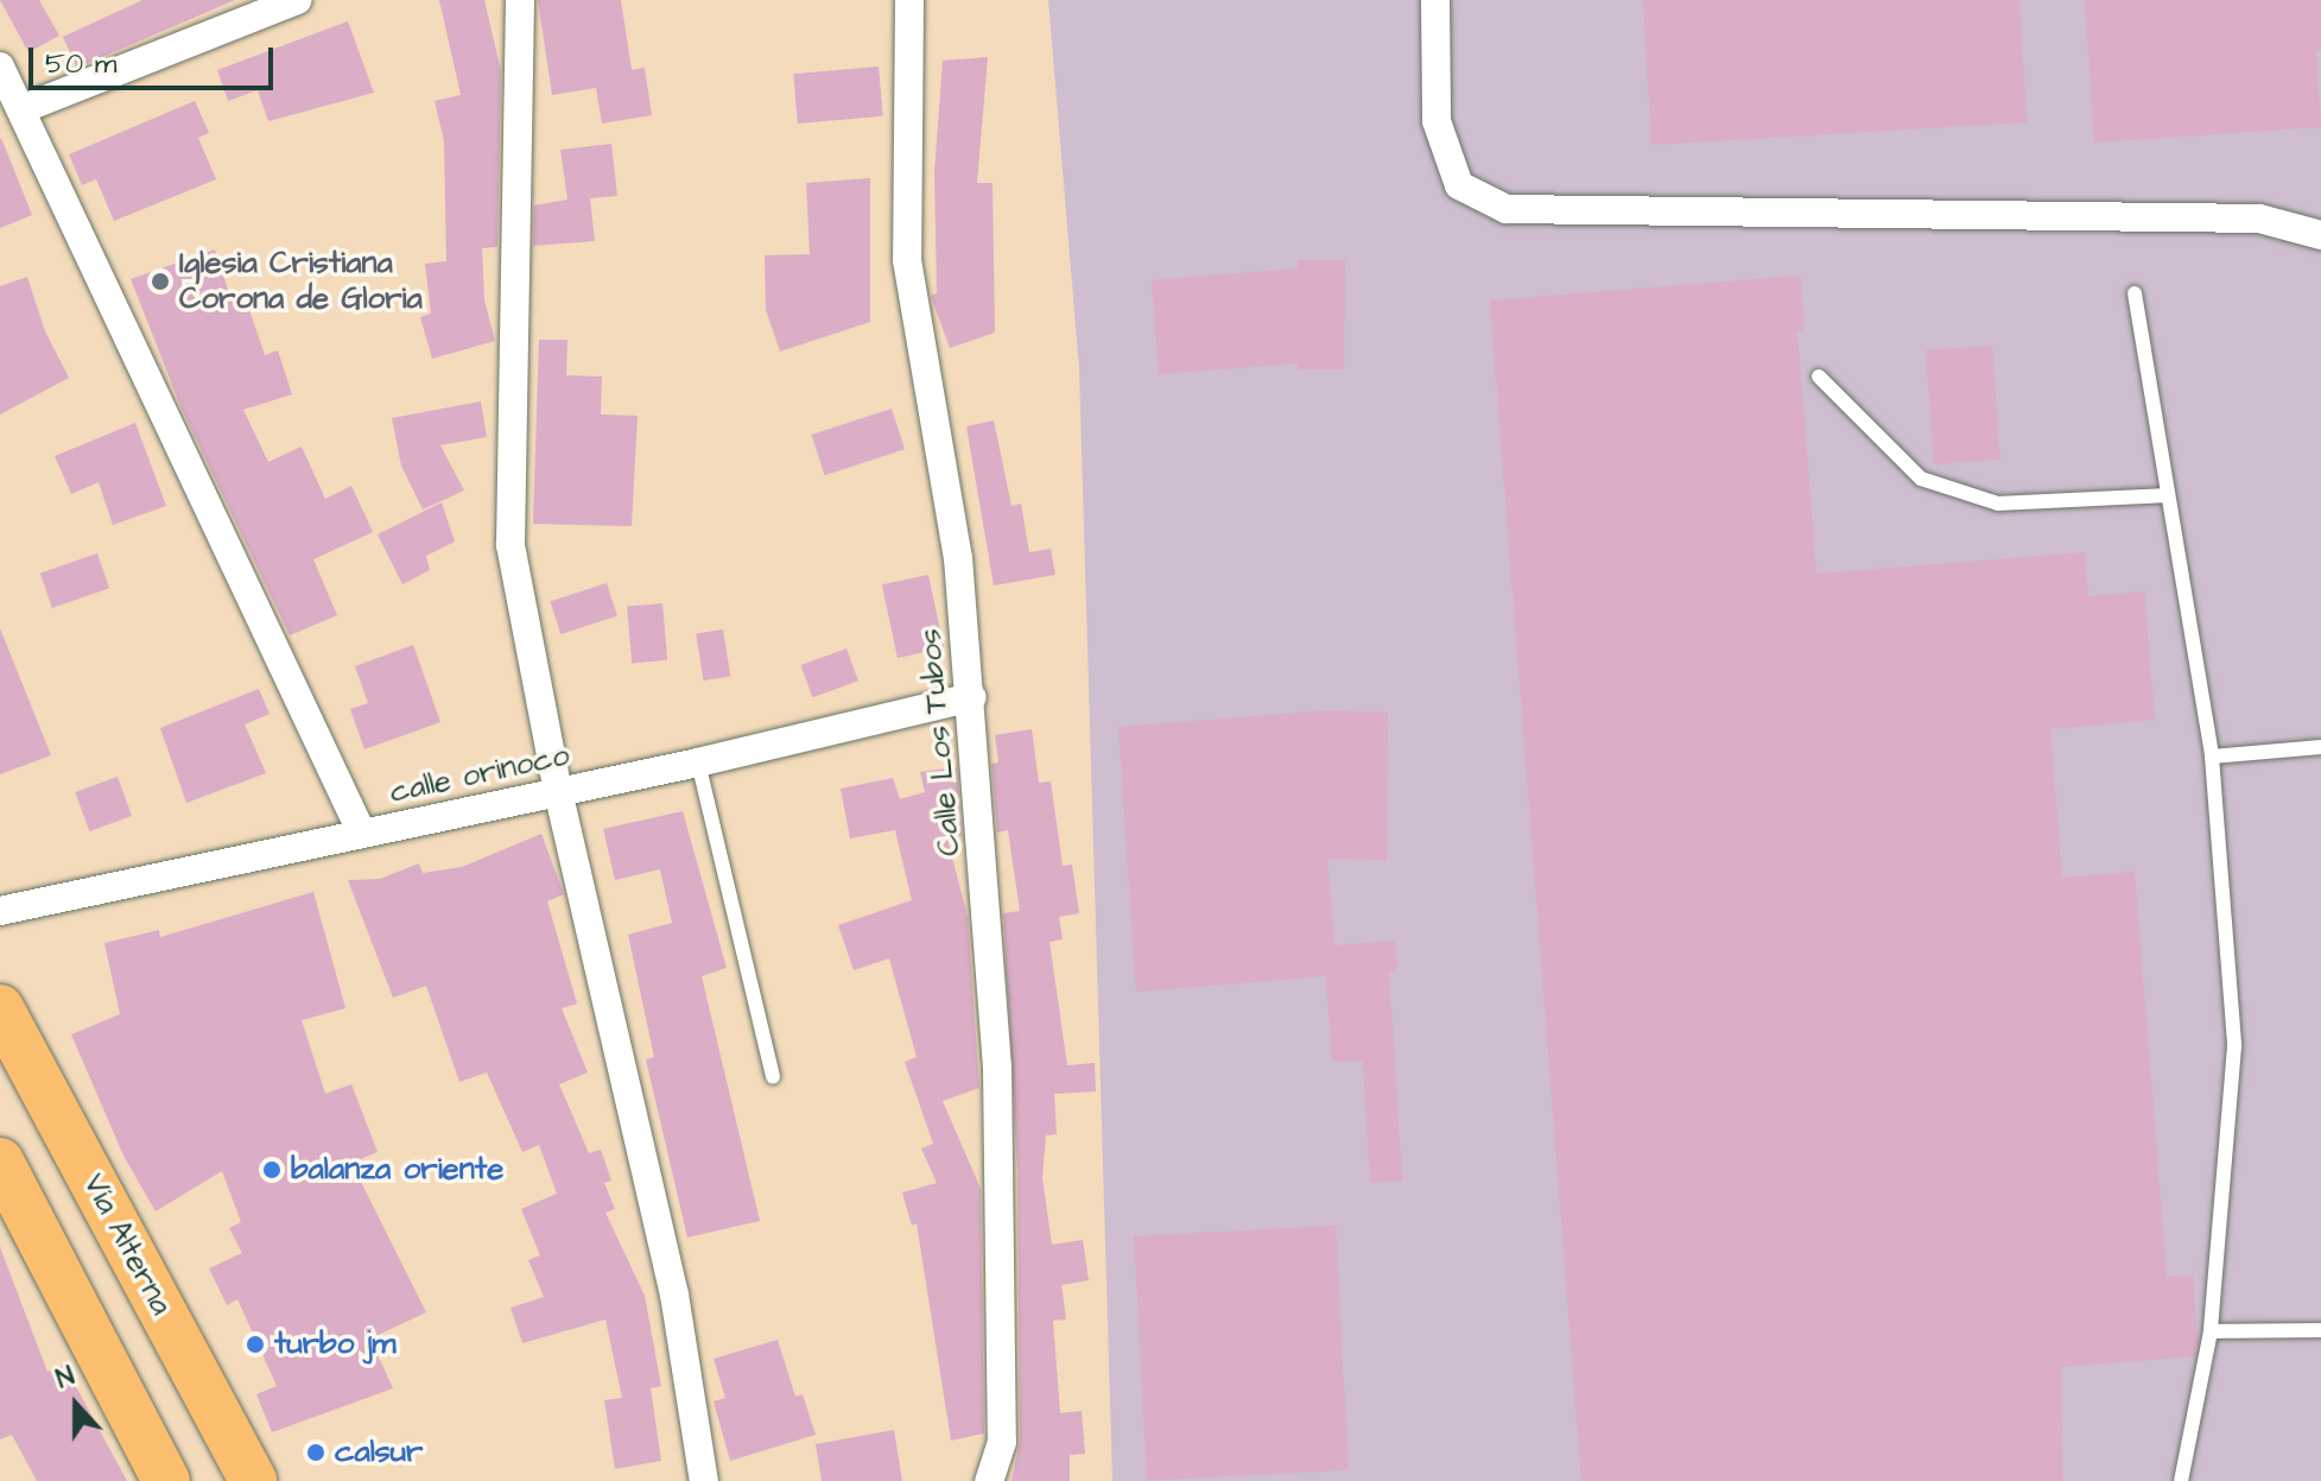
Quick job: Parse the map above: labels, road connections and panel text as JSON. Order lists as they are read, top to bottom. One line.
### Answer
{"streets":{"highway":["Vía Alterna"],"street":["Calle Los Tubos","calle orinoco"]},"crossings":[["Calle Los Tubos","calle orinoco"]],"places":["Iglesia Cristiana Corona de Gloria","balanza oriente","turbo jm","calsur"],"scale_bar":"50 m","north":"top"}
